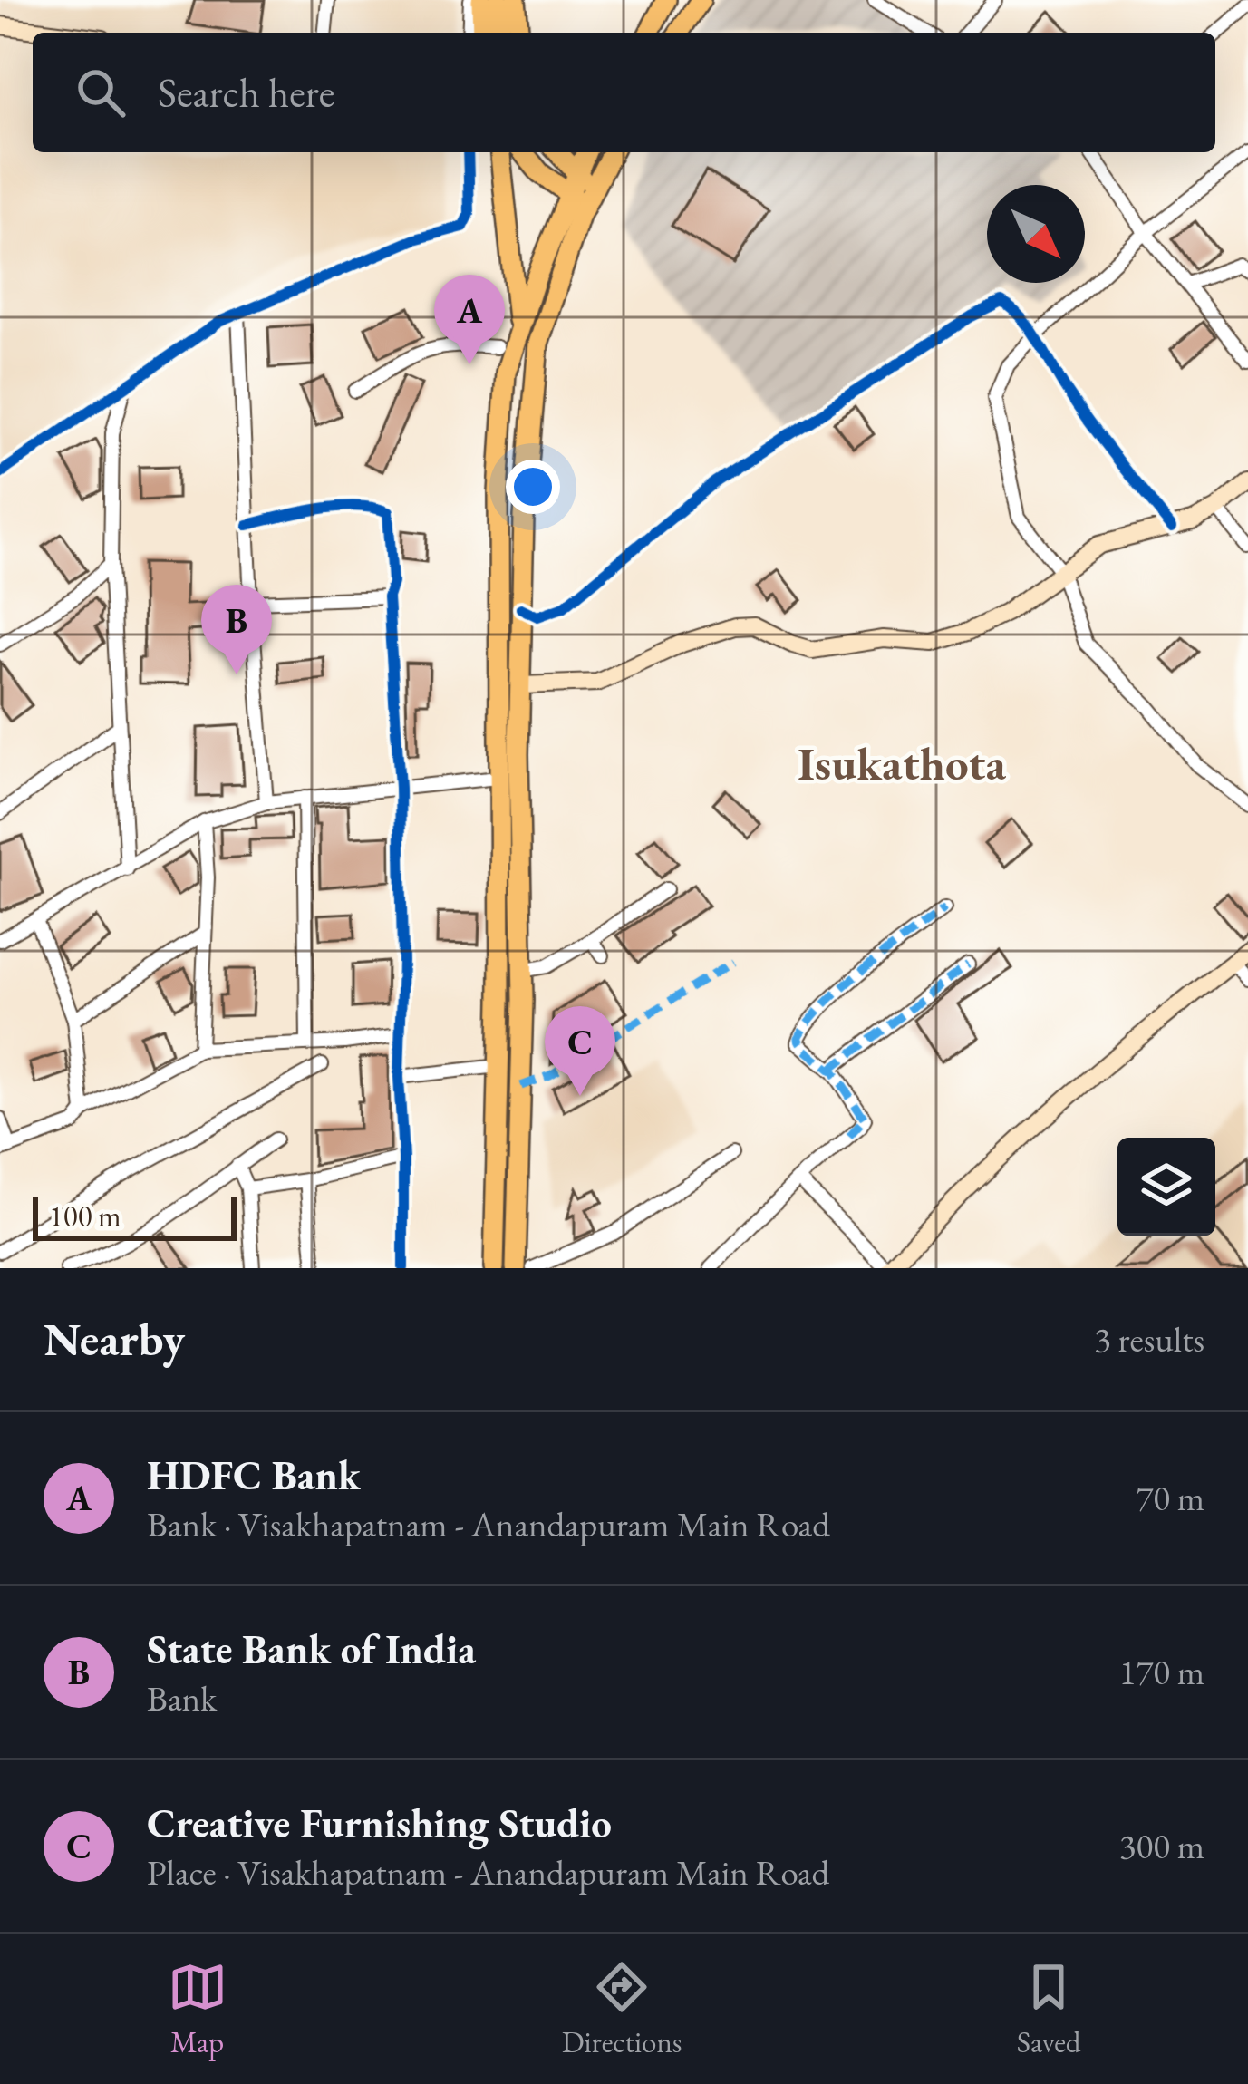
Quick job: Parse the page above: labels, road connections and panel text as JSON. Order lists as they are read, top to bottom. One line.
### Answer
{"districts":["Isukathota"],"scale_bar":"100 m","north":"bottom right","page":{"search":"Search here","pins":["A","B","C"],"scale":"100 m","heading":["Nearby","3 results"],"list":[{"mark":"A","name":"HDFC Bank","note":"Bank · Visakhapatnam - Anandapuram Main Road","value":"70 m"},{"mark":"B","name":"State Bank of India","note":"Bank","value":"170 m"},{"mark":"C","name":"Creative Furnishing Studio","note":"Place · Visakhapatnam - Anandapuram Main Road","value":"300 m"}],"nav":["Map","Directions","Saved"]}}
